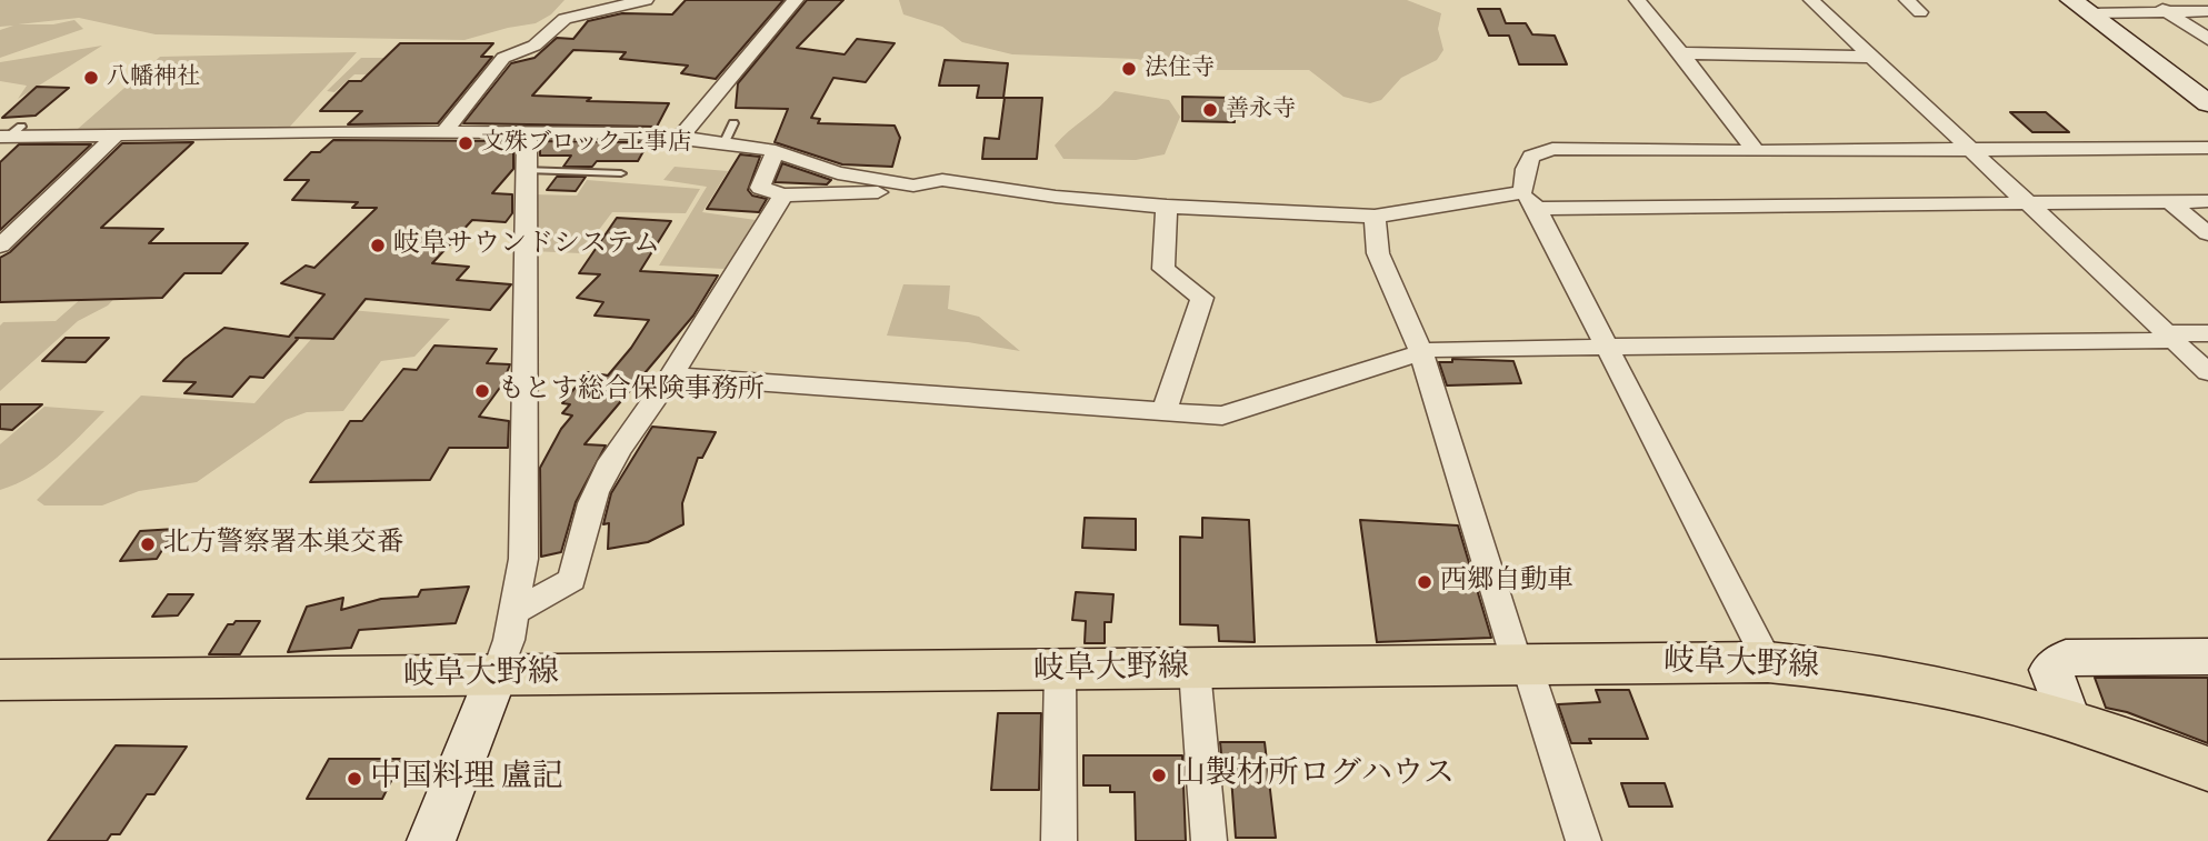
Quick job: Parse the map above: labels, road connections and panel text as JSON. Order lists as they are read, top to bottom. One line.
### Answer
{"streets":{"main road":["岐阜大野線"]},"places":["法住寺","八幡神社","善永寺","文殊ブロック工事店","岐阜サウンドシステム","もとす総合保険事務所","北方警察署本巣交番","西郷自動車","山製材所ログハウス","中国料理 盧記"]}
